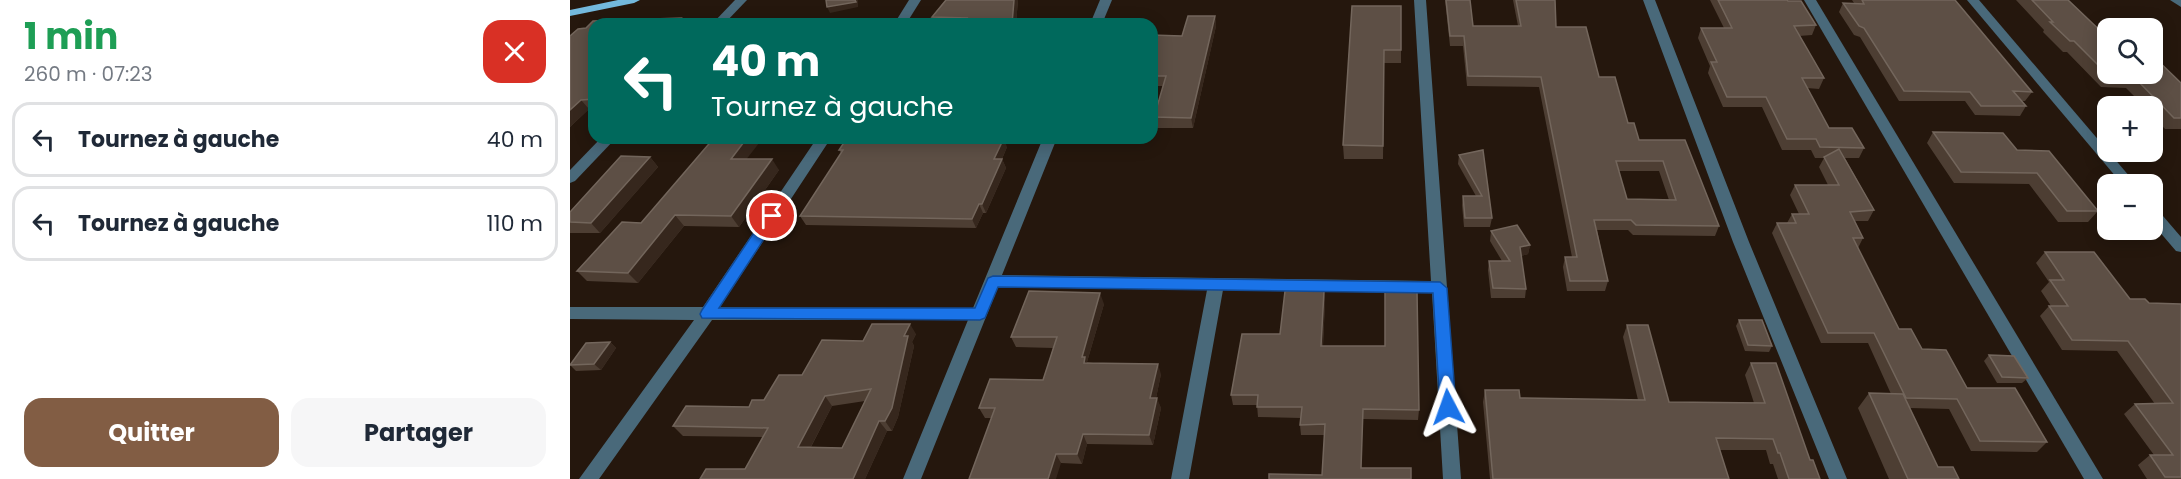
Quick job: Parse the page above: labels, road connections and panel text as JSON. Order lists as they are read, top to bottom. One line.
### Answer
{"page":{"heading":["1 min","260 m · 07:23"],"map_buttons":["+","−"],"turn":["40 m","Tournez à gauche"],"list":[{"name":"Tournez à gauche","value":"40 m"},{"name":"Tournez à gauche","value":"110 m"}],"buttons":["Quitter","Partager"]}}
